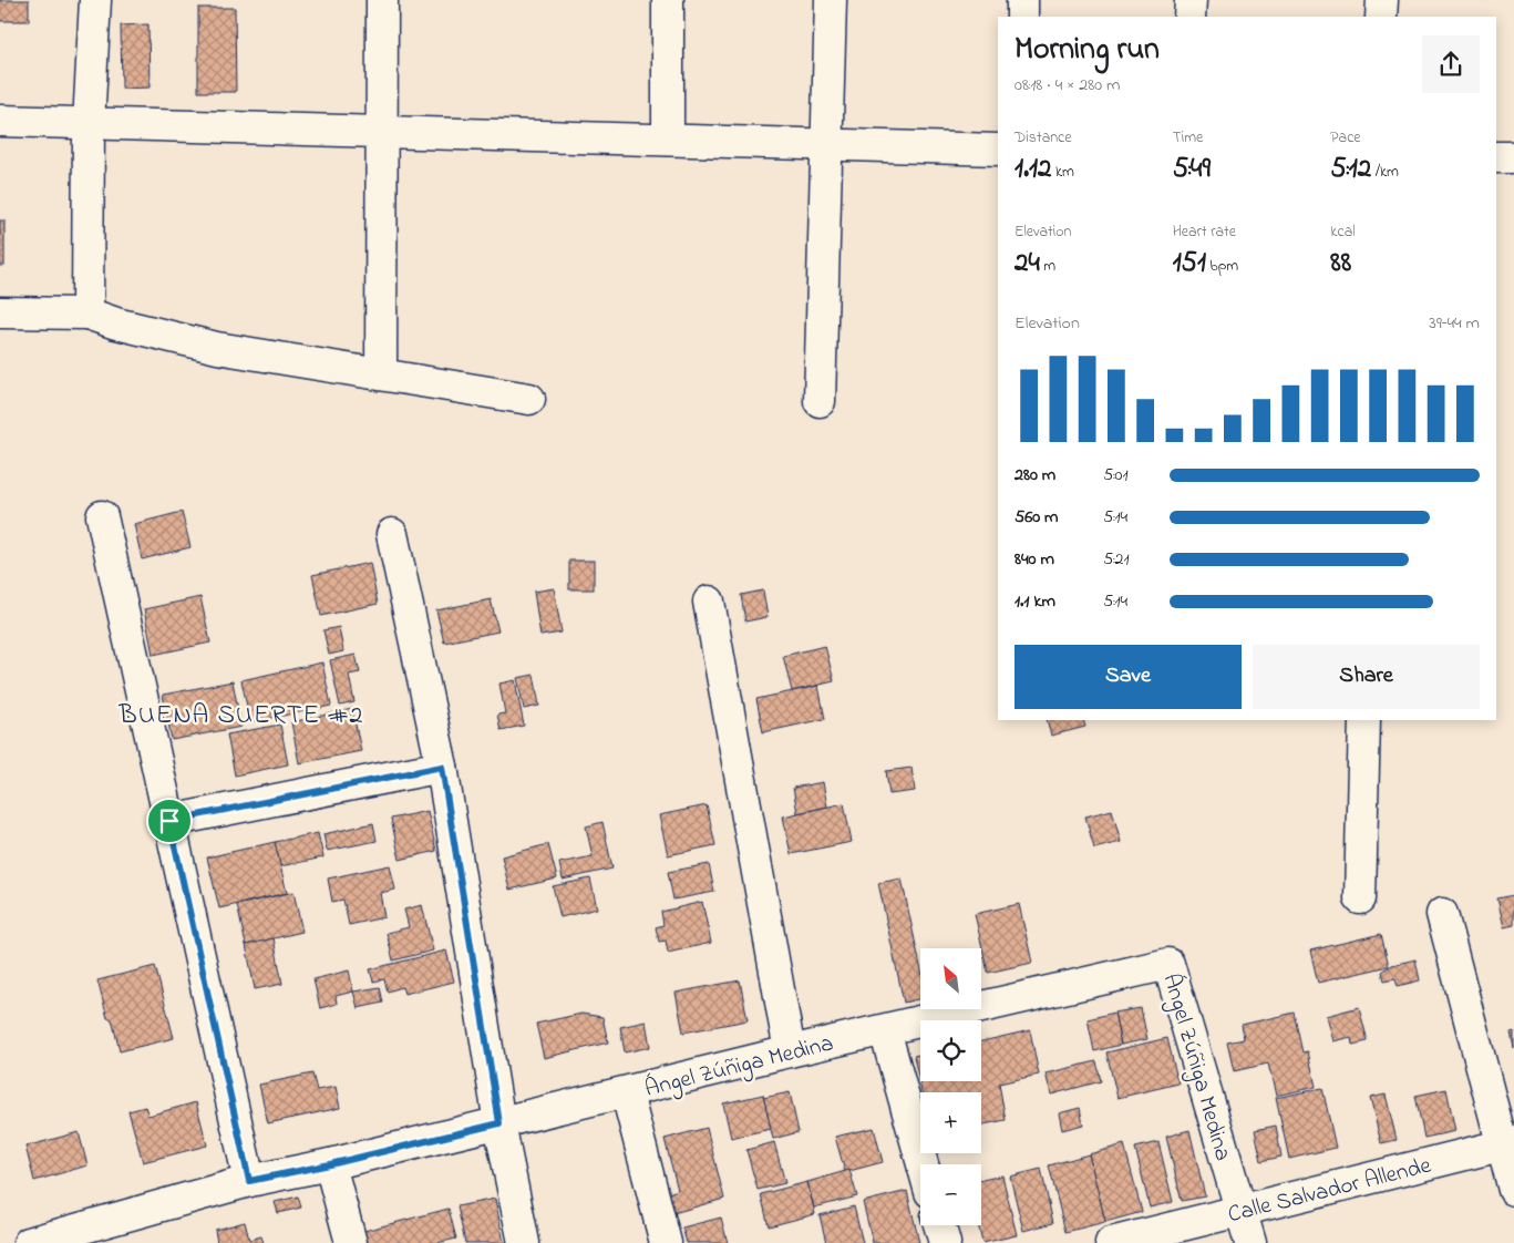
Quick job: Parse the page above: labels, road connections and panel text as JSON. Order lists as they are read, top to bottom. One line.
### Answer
{"streets":{"street":["Ángel Zúñiga Medina","Calle Salvador Allende"]},"crossings":[["Ángel Zúñiga Medina","Calle Salvador Allende"]],"districts":["BUENA SUERTE #2"],"north":"top left","page":{"heading":["Morning run","08:18 · 4 × 280 m"],"stats":[["Distance","1.12 km"],["Time","5:49"],["Pace","5:12 /km"],["Elevation","24 m"],["Heart rate","151 bpm"],["kcal","88"]],"chart":["Elevation","39–44 m"],"list":[{"name":"280 m","note":"5:01"},{"name":"560 m","note":"5:14"},{"name":"840 m","note":"5:21"},{"name":"1.1 km","note":"5:14"}],"buttons":["Save","Share"],"map_buttons":["+","−"]}}
